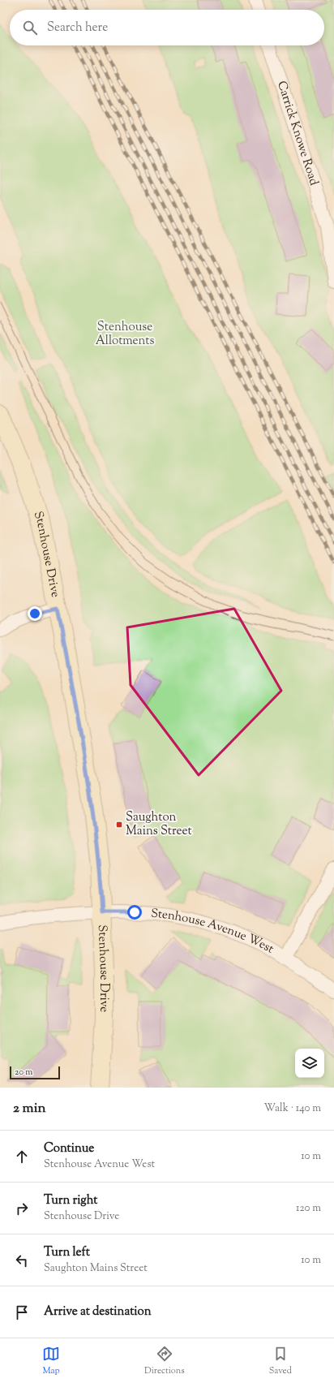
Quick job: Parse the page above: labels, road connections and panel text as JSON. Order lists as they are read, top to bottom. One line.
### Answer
{"streets":{"street":["Carrick Knowe Road","Stenhouse Drive","Stenhouse Avenue West"]},"crossings":[["Stenhouse Drive","Stenhouse Avenue West"]],"parks":["Stenhouse Allotments"],"places":{"transit":["Saughton Mains Street"]},"scale_bar":"20 m","page":{"search":"Search here","scale":"20 m","heading":["2 min","Walk · 140 m"],"list":[["Continue","Stenhouse Avenue West","10 m"],["Turn right","Stenhouse Drive","120 m"],["Turn left","Saughton Mains Street","10 m"],"Arrive at destination"],"nav":["Map","Directions","Saved"]}}
